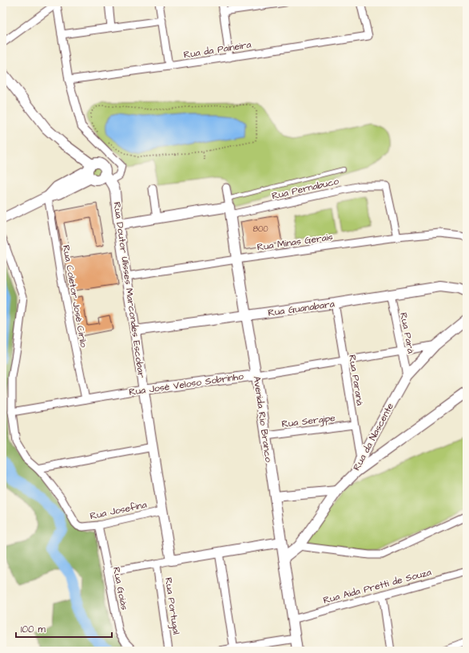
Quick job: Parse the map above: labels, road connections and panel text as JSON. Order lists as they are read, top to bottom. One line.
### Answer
{"streets":{"street":["Rua da Paineira","Rua Pernabuco","Rua Minas Gerais","Rua Doutor Ulisses Marcondes Escobar","Rua Coletor José Cirilo","Rua Guanabara","Rua Pará","Rua Paraná","Rua José Veloso Sobrinho","Avenida Rio Branco","Rua Sergipe","Rua da Nascente","Rua Josefina","Rua Aida Pretti de Souza","Rua Goiás","Rua Portugal"]},"crossings":[["Rua Pernabuco","Rua Minas Gerais"],["Rua Pernabuco","Avenida Rio Branco"],["Rua Minas Gerais","Rua Doutor Ulisses Marcondes Escobar"],["Rua Minas Gerais","Avenida Rio Branco"],["Rua Doutor Ulisses Marcondes Escobar","Rua Guanabara"],["Rua Doutor Ulisses Marcondes Escobar","Rua José Veloso Sobrinho"],["Rua Doutor Ulisses Marcondes Escobar","Rua Josefina"],["Rua Coletor José Cirilo","Rua José Veloso Sobrinho"],["Rua Guanabara","Rua Pará"],["Rua Guanabara","Rua Paraná"],["Rua Guanabara","Avenida Rio Branco"],["Rua Pará","Rua José Veloso Sobrinho"],["Rua Pará","Rua da Nascente"],["Rua Paraná","Rua José Veloso Sobrinho"],["Rua Paraná","Rua Sergipe"],["Rua Paraná","Rua da Nascente"],["Rua José Veloso Sobrinho","Avenida Rio Branco"],["Rua José Veloso Sobrinho","Rua da Nascente"],["Avenida Rio Branco","Rua Sergipe"],["Avenida Rio Branco","Rua da Nascente"],["Avenida Rio Branco","Rua Aida Pretti de Souza"],["Rua Josefina","Rua Goiás"]],"house_numbers":["800"],"scale_bar":"100 m"}
